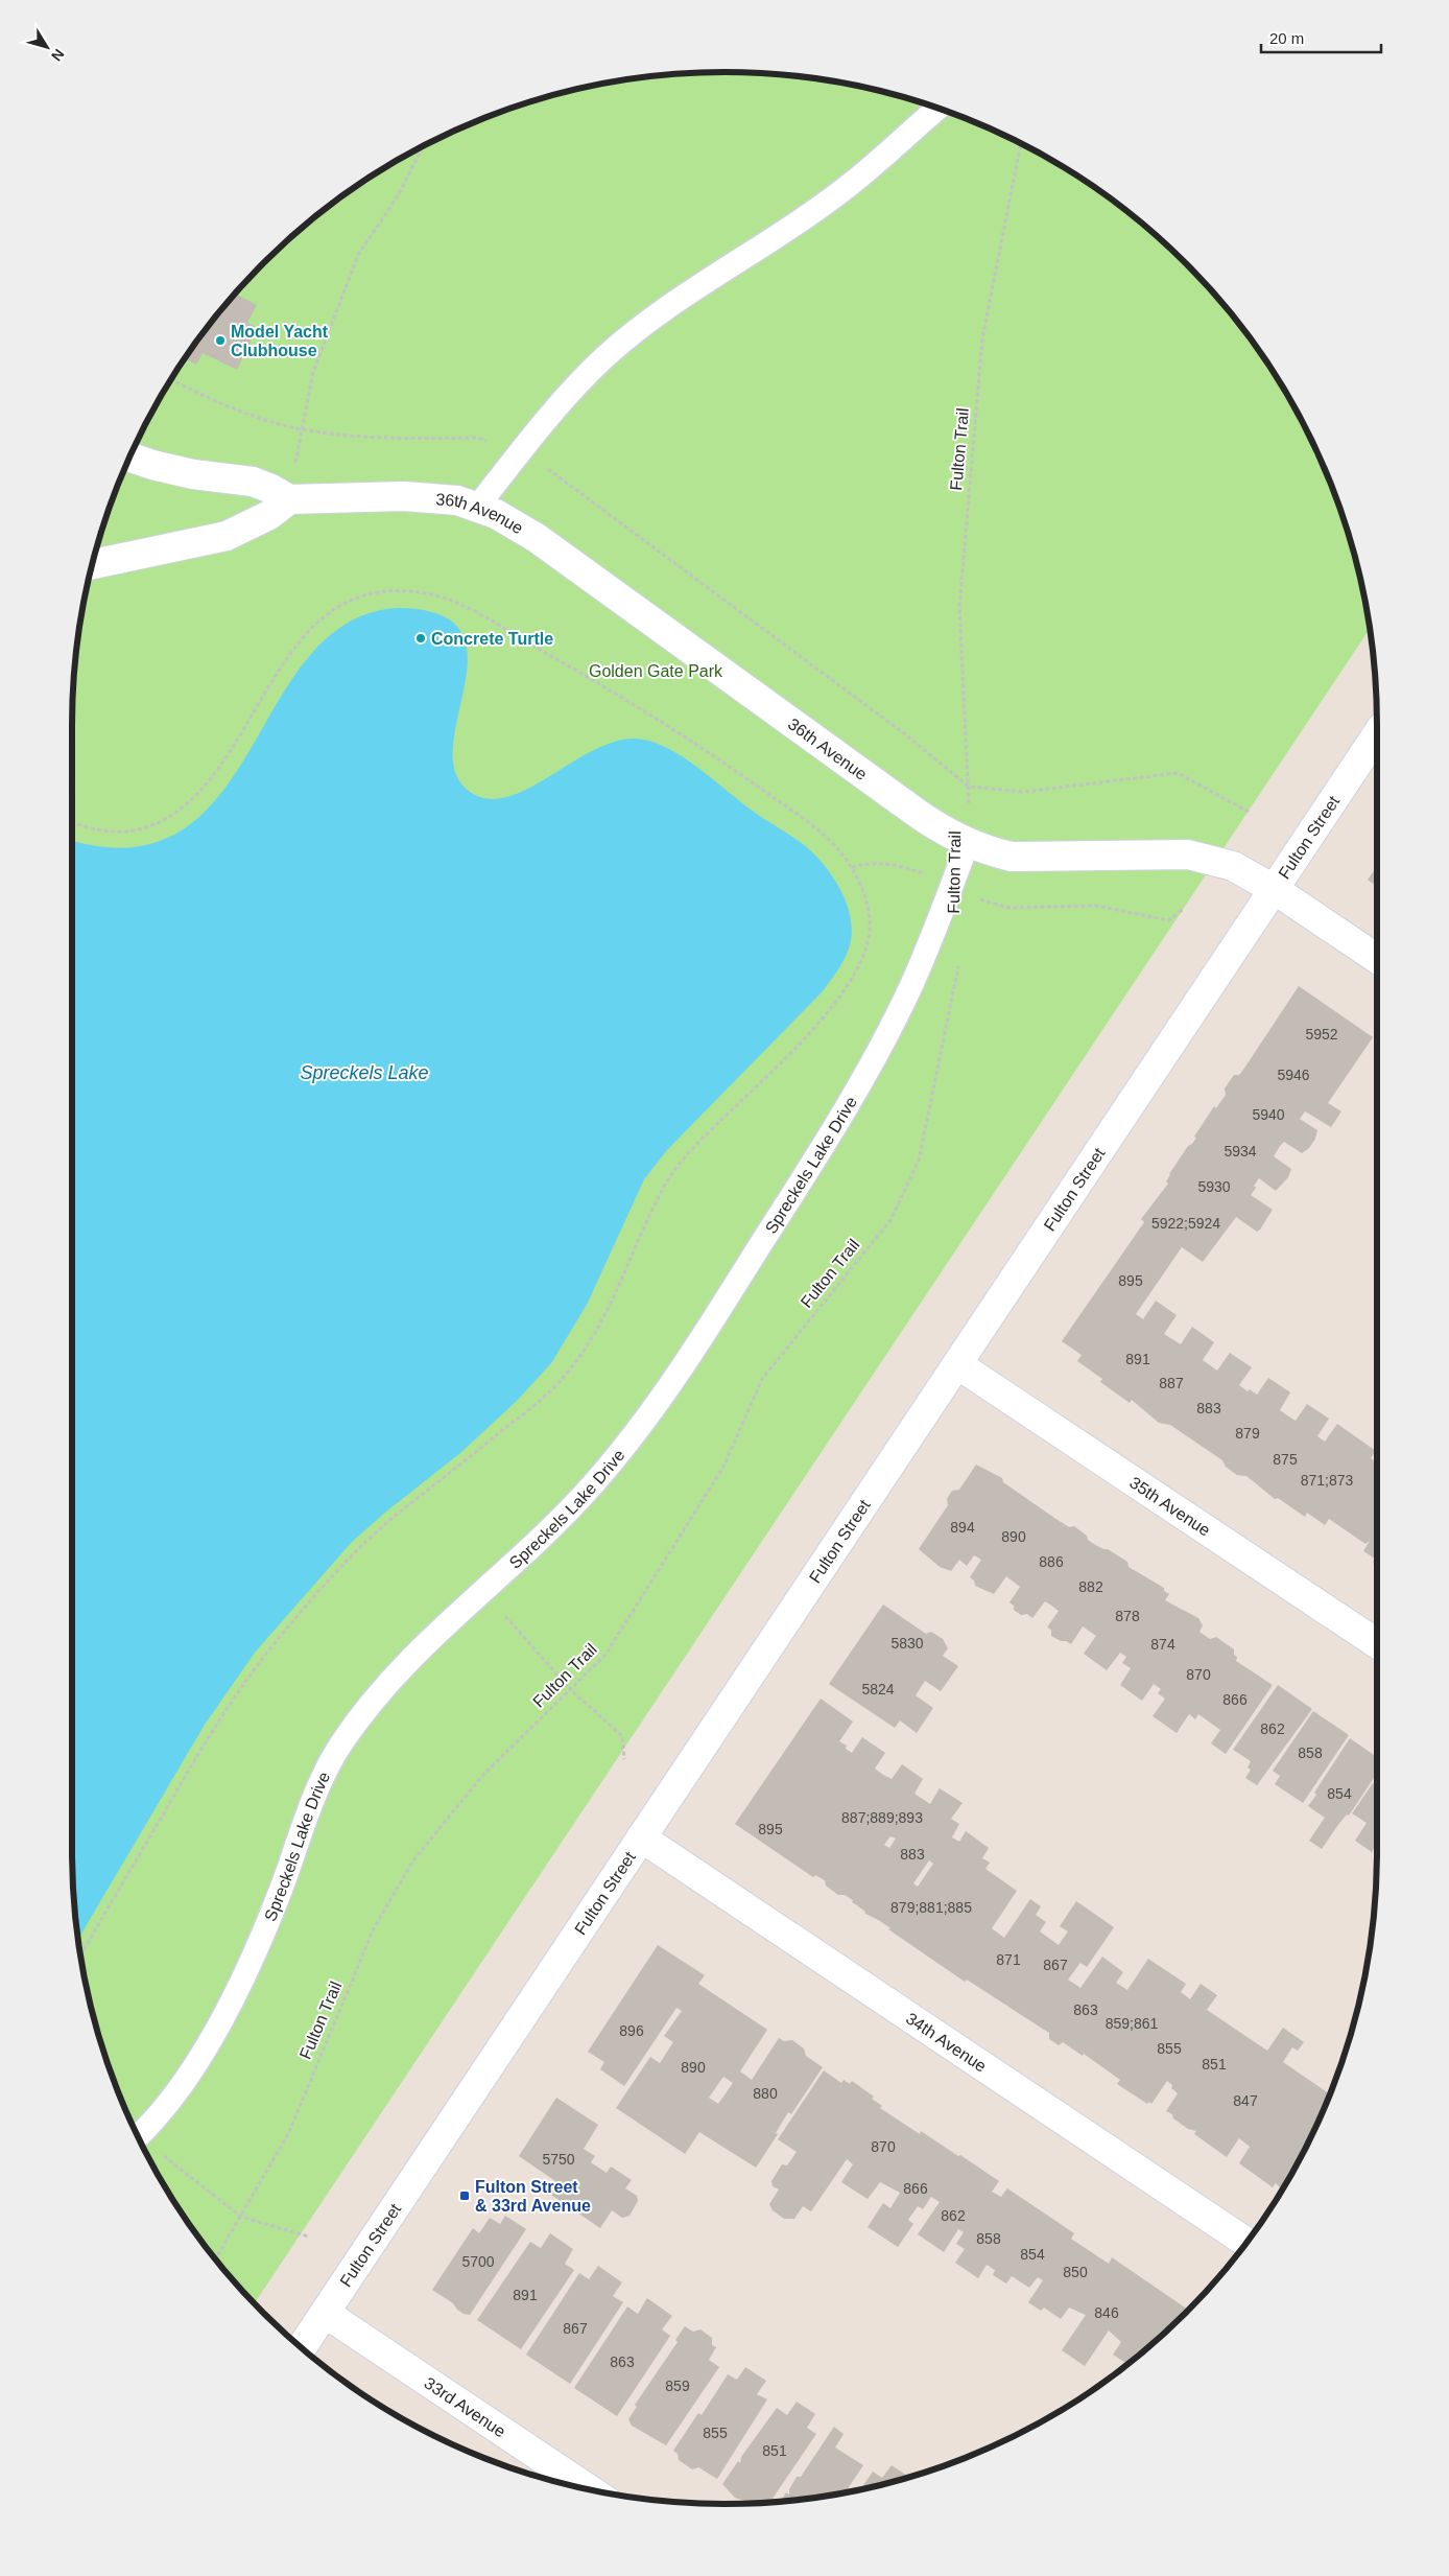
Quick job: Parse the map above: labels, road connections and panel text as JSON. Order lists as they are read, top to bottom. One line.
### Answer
{"streets":{"street":["36th Avenue","Fulton Street","35th Avenue","34th Avenue","33rd Avenue"],"lane":["Spreckels Lake Drive"],"path":["Fulton Trail"]},"crossings":[["Fulton Trail","36th Avenue"],["Fulton Trail","Spreckels Lake Drive"],["36th Avenue","Fulton Street"],["36th Avenue","Spreckels Lake Drive"],["Fulton Street","35th Avenue"],["Fulton Street","34th Avenue"],["Fulton Street","33rd Avenue"]],"water":["Spreckels Lake"],"parks":["Golden Gate Park"],"places":{"other":["Model Yacht Clubhouse","Concrete Turtle"],"transit":["Fulton Street & 33rd Avenue"]},"house_numbers":["5952","5946","5940","5934","5930","5922;5924","895","891","887","883","879","875","871;873","894","890","886","882","878","5830","874","870","5824","866","862","858","854","887;889;893","895","883","879;881;885","871","867","863","859;861","896","855","851","890","880","847","870","5750","866","862","858","854","5700","850","891","846","867","863","859","855","851"],"scale_bar":"20 m","north":"bottom right"}
